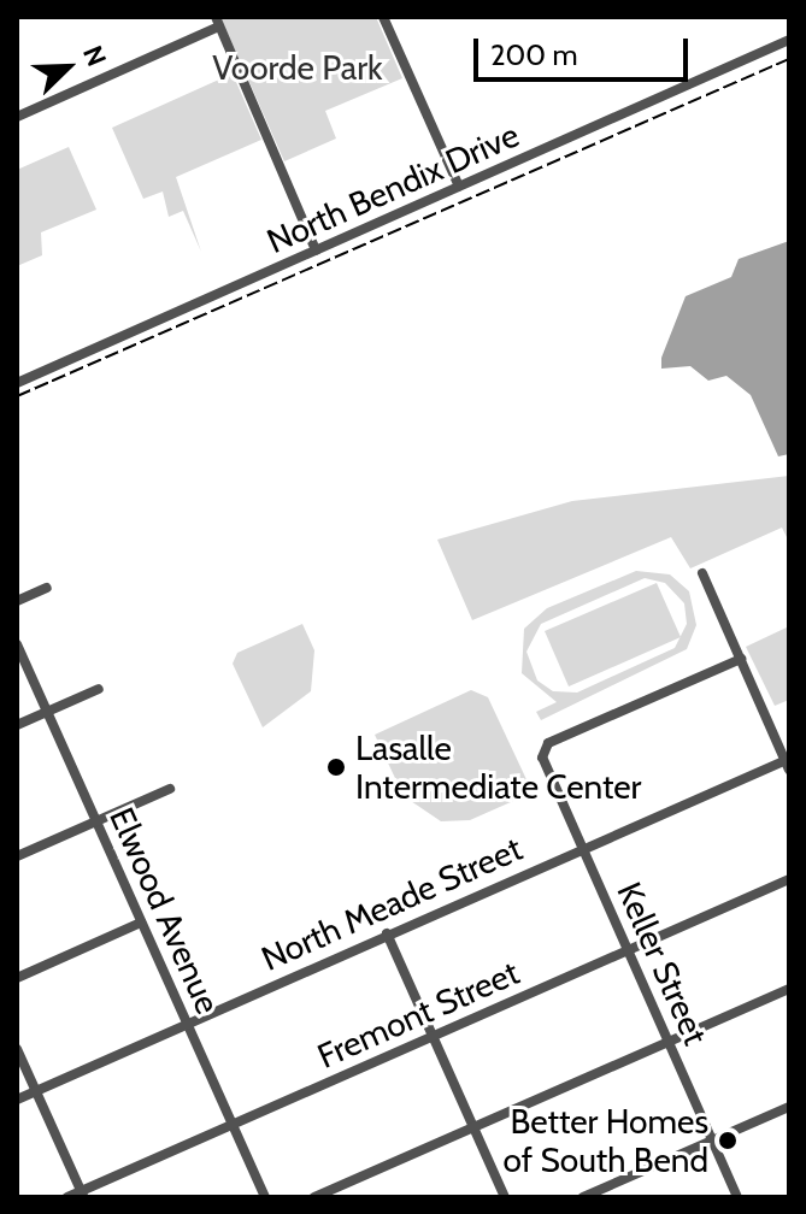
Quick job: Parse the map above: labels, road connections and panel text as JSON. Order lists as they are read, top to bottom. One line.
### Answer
{"streets":{"street":["North Bendix Drive","North Meade Street","Elwood Avenue","Keller Street","Fremont Street"]},"crossings":[["North Meade Street","Elwood Avenue"],["North Meade Street","Keller Street"],["Elwood Avenue","Fremont Street"],["Keller Street","Fremont Street"]],"parks":["Voorde Park"],"places":["Lasalle Intermediate Center","Better Homes of South Bend"],"scale_bar":"200 m","north":"top right"}
